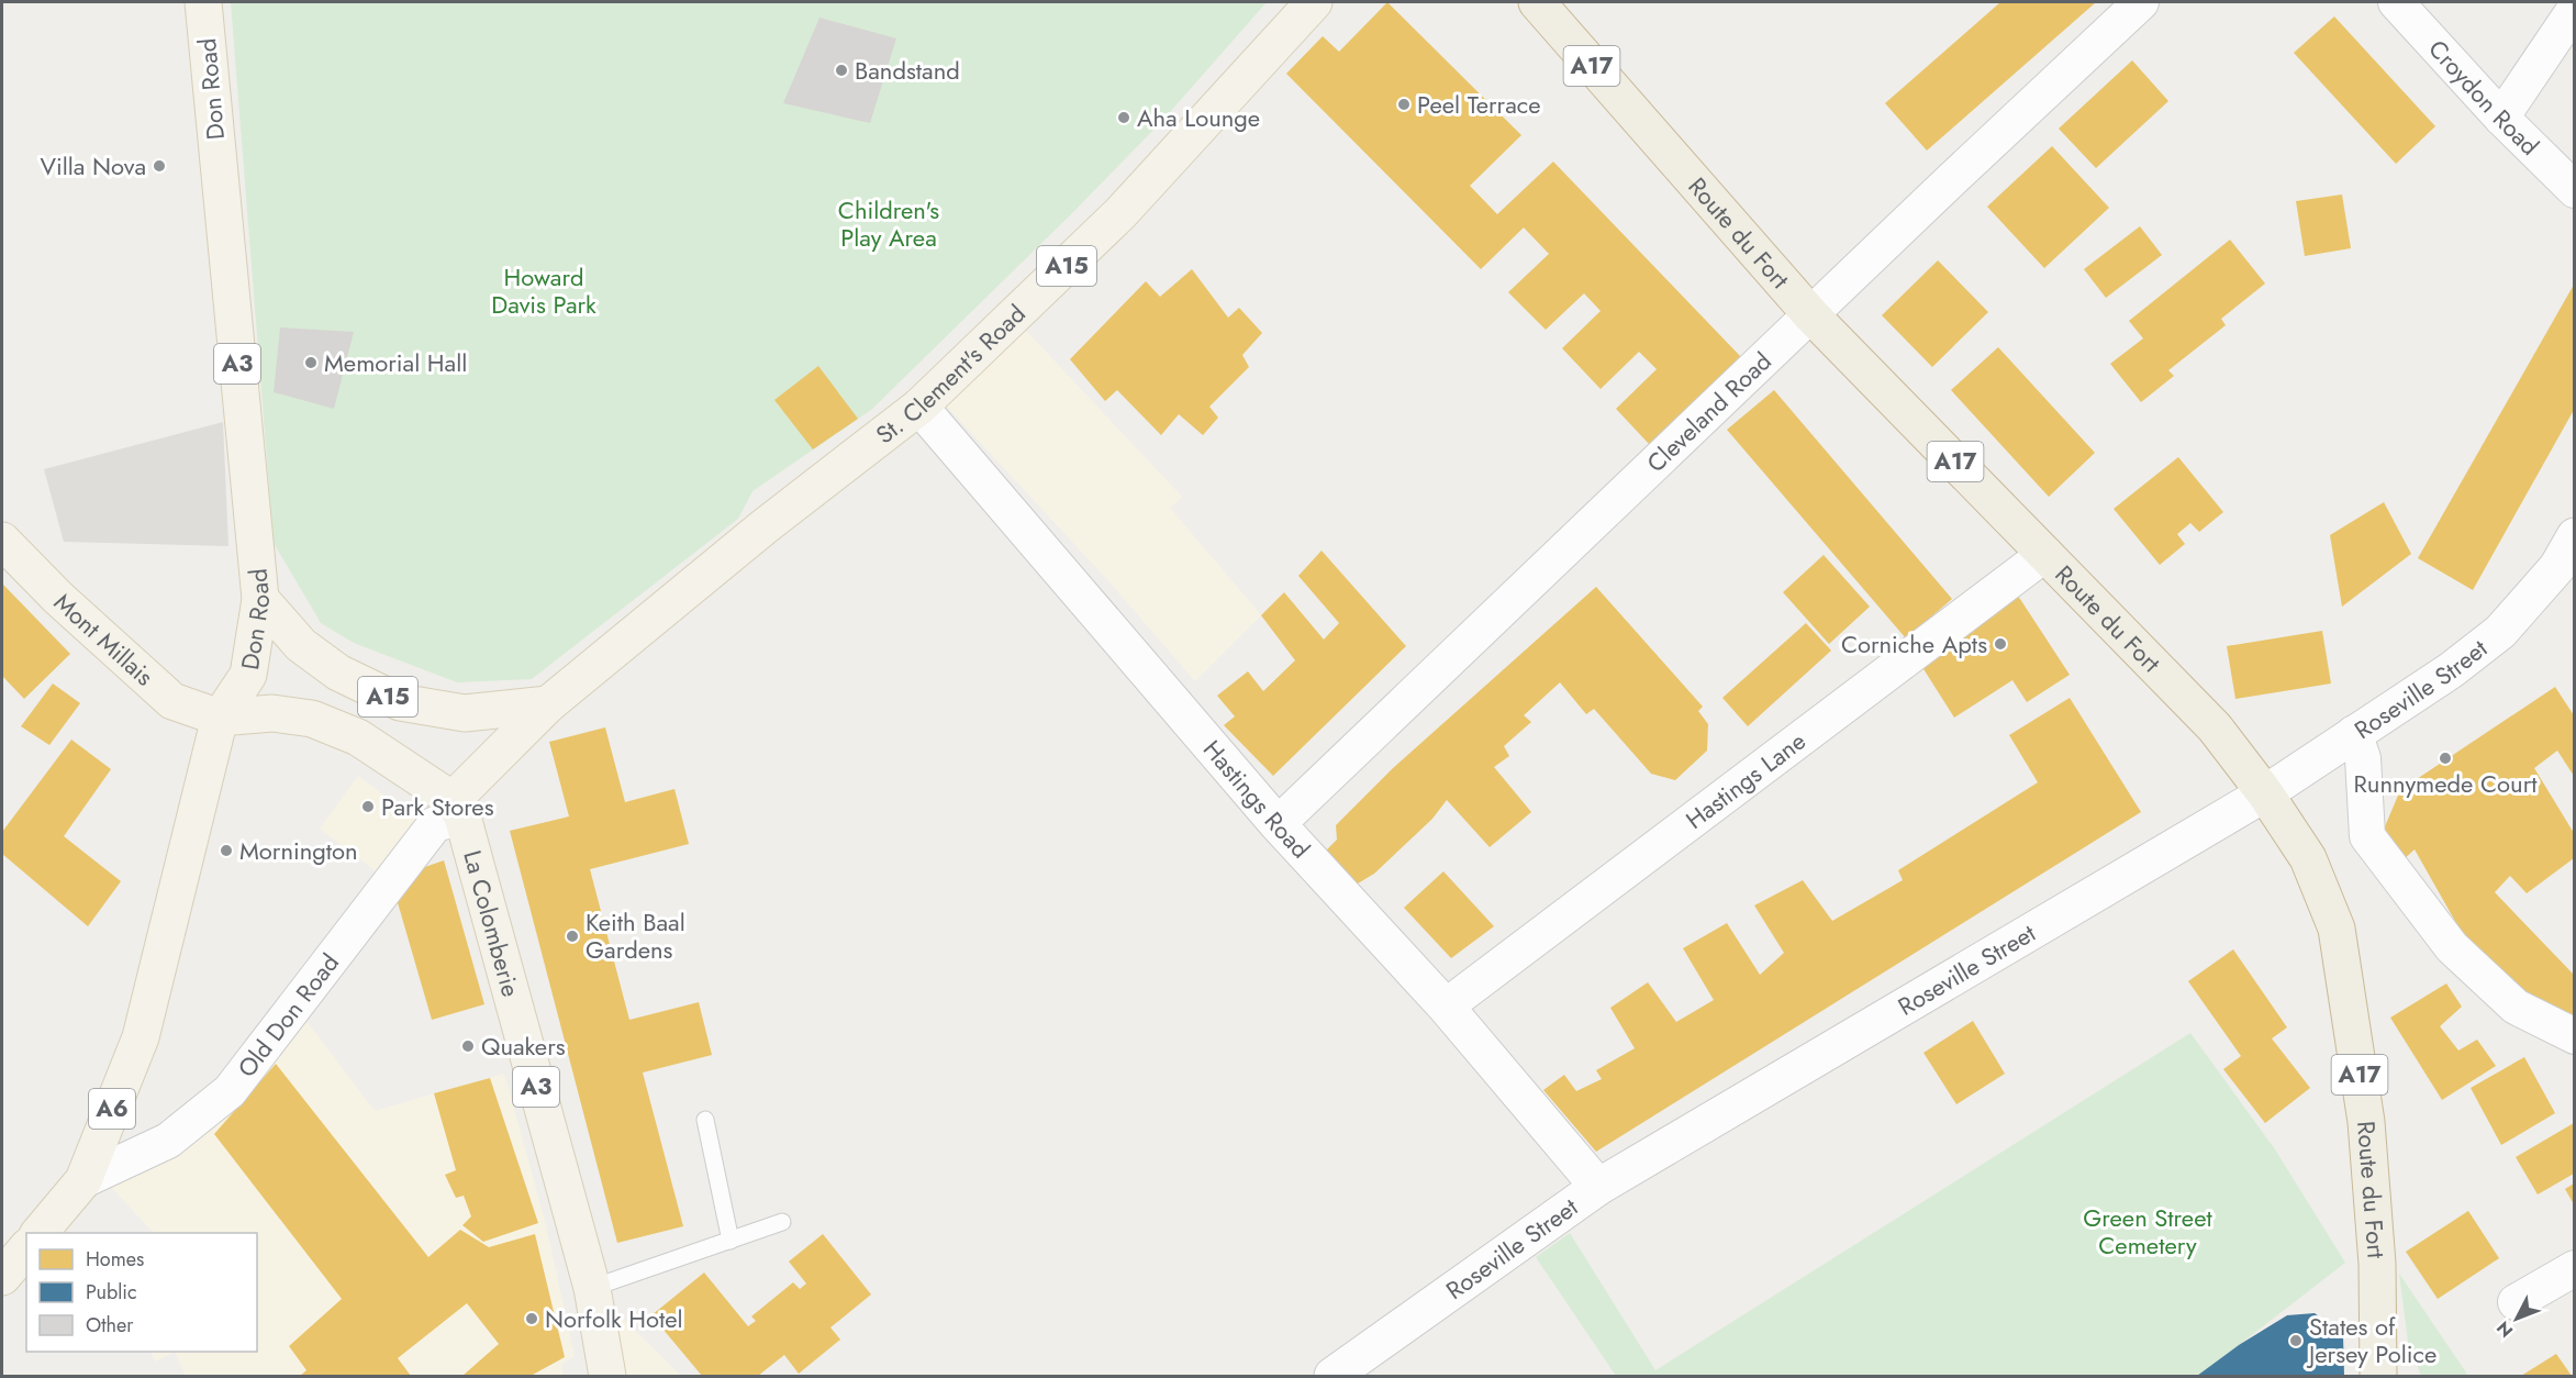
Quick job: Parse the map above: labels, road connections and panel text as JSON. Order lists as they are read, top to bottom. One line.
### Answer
{"streets":{"highway":["A17","Route du Fort"],"main road":["Don Road","A15","A3","St. Clement's Road","Mont Millais","Roseville Street","Hastings Road","La Colomberie","A6"],"street":["Croydon Road","Cleveland Road","Hastings Lane","Old Don Road"]},"crossings":[["Don Road","A15"],["Don Road","Mont Millais"],["Don Road","Old Don Road"],["Route du Fort","Cleveland Road"],["Route du Fort","Roseville Street"],["Route du Fort","Hastings Lane"],["A15","St. Clement's Road"],["A15","La Colomberie"],["A15","Old Don Road"],["St. Clement's Road","Hastings Road"],["Cleveland Road","Hastings Road"],["Roseville Street","Hastings Road"],["Hastings Lane","Hastings Road"],["La Colomberie","Old Don Road"]],"parks":["Children's Play Area","Howard Davis Park","Green Street Cemetery"],"places":["Bandstand","Peel Terrace","Aha Lounge","Villa Nova","Memorial Hall","Corniche Apts","Runnymede Court","Park Stores","Mornington","Keith Baal Gardens","Quakers","Norfolk Hotel","States of Jersey Police"],"legend":["Homes","Public","Other"],"north":"bottom left"}
